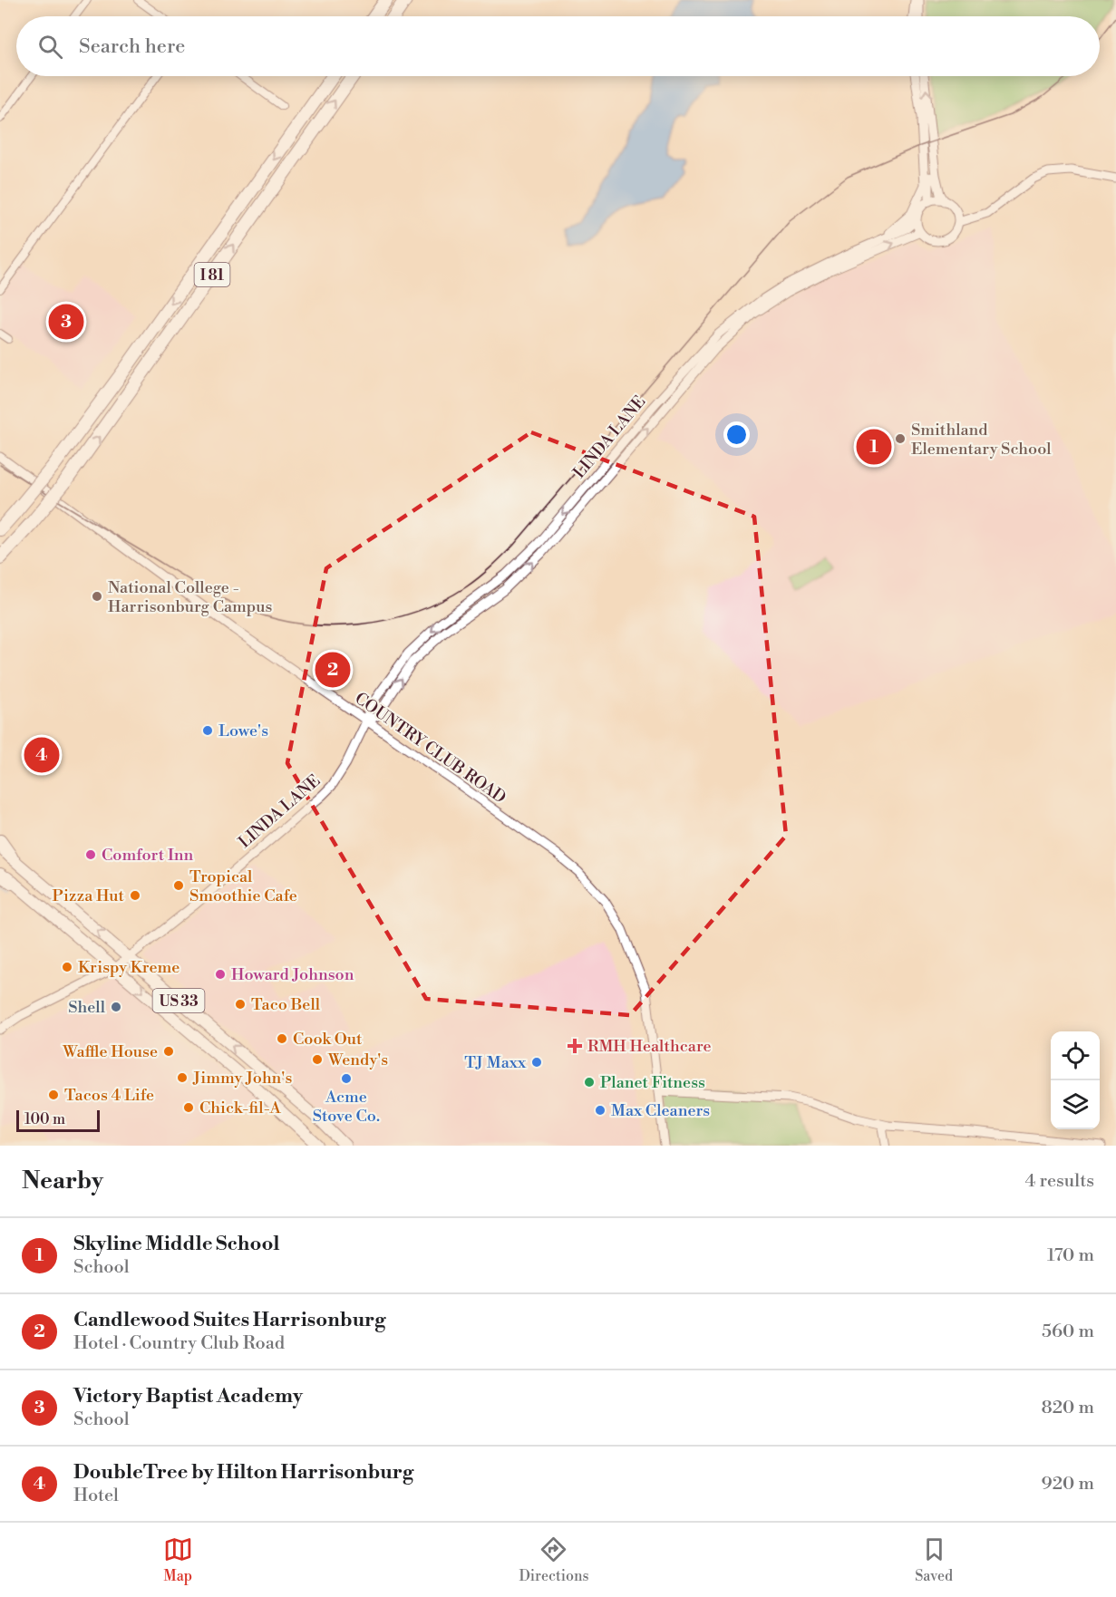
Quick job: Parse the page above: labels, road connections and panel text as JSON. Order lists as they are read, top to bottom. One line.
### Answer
{"streets":{"highway":["I 81","US 33"],"street":["LINDA LANE","COUNTRY CLUB ROAD"]},"crossings":[["LINDA LANE","COUNTRY CLUB ROAD"],["LINDA LANE","US 33"]],"places":{"other":["Smithland Elementary School","National College - Harrisonburg Campus","Lowe's","Comfort Inn","Tropical Smoothie Cafe","Pizza Hut","Krispy Kreme","Howard Johnson","Taco Bell","Shell","Cook Out","Waffle House","Wendy's","TJ Maxx","Jimmy John's","Acme Stove Co.","Planet Fitness","Tacos 4 Life","Chick-fil-A","Max Cleaners"],"health":["RMH Healthcare"]},"scale_bar":"100 m","page":{"search":"Search here","pins":["3","1","2","4"],"scale":"100 m","heading":["Nearby","4 results"],"list":[{"mark":"1","name":"Skyline Middle School","note":"School","value":"170 m"},{"mark":"2","name":"Candlewood Suites Harrisonburg","note":"Hotel · Country Club Road","value":"560 m"},{"mark":"3","name":"Victory Baptist Academy","note":"School","value":"820 m"},{"mark":"4","name":"DoubleTree by Hilton Harrisonburg","note":"Hotel","value":"920 m"}],"nav":["Map","Directions","Saved"]}}
